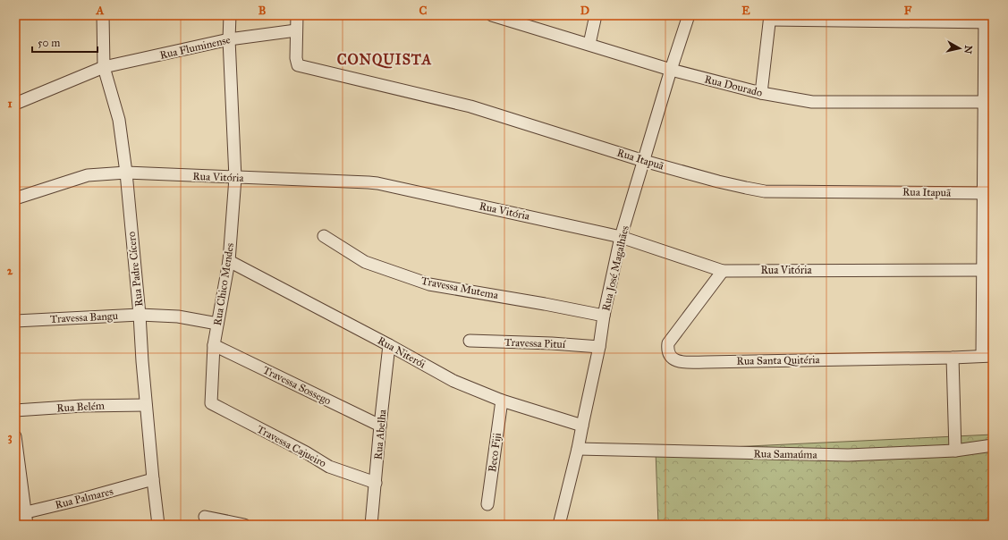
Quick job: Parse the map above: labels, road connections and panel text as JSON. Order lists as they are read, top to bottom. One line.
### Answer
{"streets":{"street":["Rua Fluminense","Rua Dourado","Rua Itapuã","Rua Vitória","Rua José Magalhães","Rua Padre Cícero","Rua Chico Mendes","Travessa Mutema","Travessa Bangu","Travessa Pituí","Rua Niterói","Rua Santa Quitéria","Travessa Sossego","Rua Belém","Rua Abelha","Travessa Cajueiro","Beco Fiji","Rua Samaúma","Rua Palmares"]},"crossings":[["Rua Fluminense","Rua Itapuã"],["Rua Fluminense","Rua Padre Cícero"],["Rua Fluminense","Rua Chico Mendes"],["Rua Dourado","Rua José Magalhães"],["Rua Itapuã","Rua José Magalhães"],["Rua Vitória","Rua José Magalhães"],["Rua Vitória","Rua Padre Cícero"],["Rua Vitória","Rua Chico Mendes"],["Rua Vitória","Rua Santa Quitéria"],["Rua José Magalhães","Travessa Mutema"],["Rua José Magalhães","Travessa Pituí"],["Rua José Magalhães","Rua Niterói"],["Rua José Magalhães","Rua Samaúma"],["Rua Padre Cícero","Travessa Bangu"],["Rua Padre Cícero","Rua Belém"],["Rua Padre Cícero","Rua Palmares"],["Rua Chico Mendes","Travessa Bangu"],["Rua Chico Mendes","Rua Niterói"],["Rua Chico Mendes","Travessa Sossego"],["Rua Chico Mendes","Travessa Cajueiro"],["Rua Niterói","Rua Abelha"],["Rua Niterói","Beco Fiji"],["Travessa Sossego","Rua Abelha"],["Rua Abelha","Travessa Cajueiro"]],"districts":["CONQUISTA"],"scale_bar":"50 m","north":"right","grid":{"columns":["A","B","C","D","E","F"],"rows":["1","2","3"]}}
